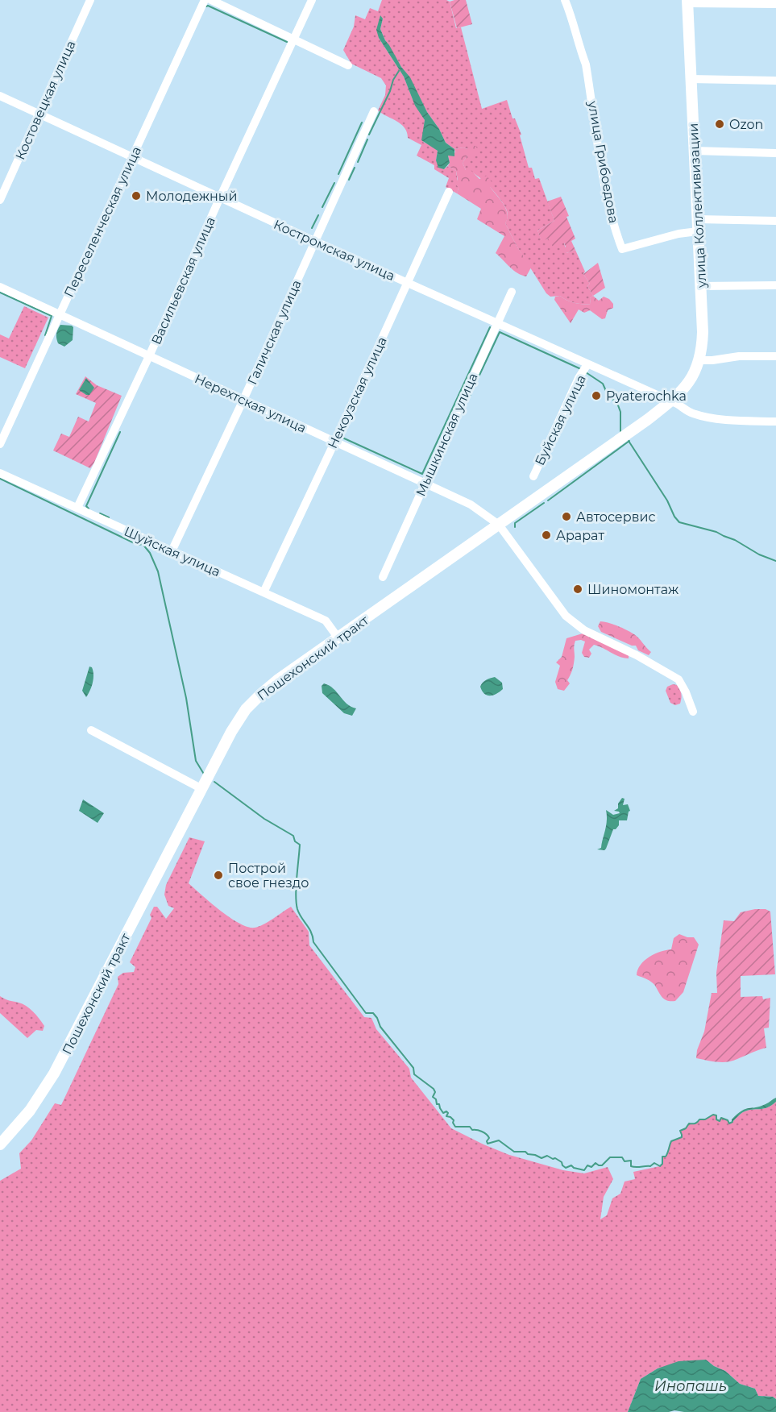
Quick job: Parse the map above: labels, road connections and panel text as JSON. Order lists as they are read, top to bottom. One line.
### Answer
{"streets":{"main road":["улица Коллективизации","Пошехонский тракт"],"street":["Костовецкая улица","улица Грибоедова","Переселенческая улица","Костромская улица","Васильевская улица","Галичская улица","Некоузская улица","Нерехтская улица","Буйская улица","Мышкинская улица","Шуйская улица"]},"crossings":[["Костовецкая улица","Костромская улица"],["улица Грибоедова","улица Коллективизации"],["улица Коллективизации","Костромская улица"],["улица Коллективизации","Пошехонский тракт"],["Переселенческая улица","Костромская улица"],["Переселенческая улица","Нерехтская улица"],["Костромская улица","Васильевская улица"],["Костромская улица","Галичская улица"],["Костромская улица","Некоузская улица"],["Костромская улица","Буйская улица"],["Костромская улица","Мышкинская улица"],["Костромская улица","Пошехонский тракт"],["Васильевская улица","Нерехтская улица"],["Васильевская улица","Шуйская улица"],["Галичская улица","Нерехтская улица"],["Галичская улица","Шуйская улица"],["Некоузская улица","Нерехтская улица"],["Некоузская улица","Шуйская улица"],["Нерехтская улица","Мышкинская улица"],["Нерехтская улица","Пошехонский тракт"],["Шуйская улица","Пошехонский тракт"]],"water":["Инопашь"],"places":["Ozon","Молодежный","Pyaterochka","Автосервис","Арарат","Шиномонтаж","Построй свое гнездо"]}
